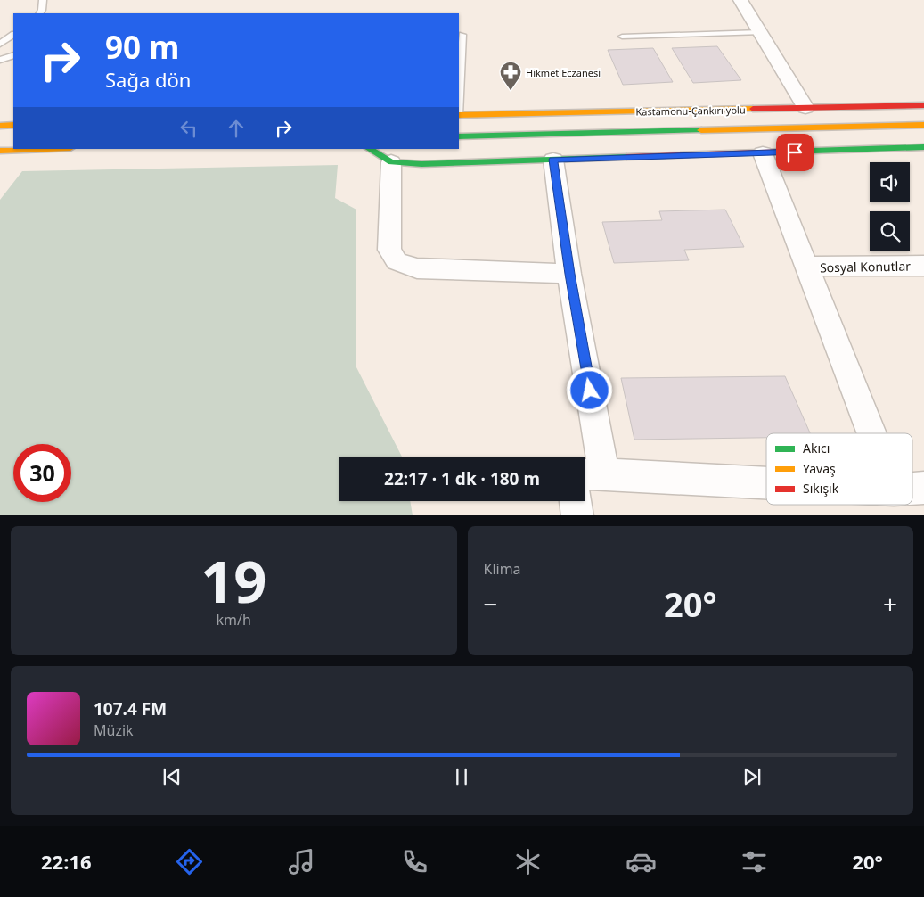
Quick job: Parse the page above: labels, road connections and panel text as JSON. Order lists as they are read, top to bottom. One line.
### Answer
{"streets":{"main road":["Kastamonu-Çankırı yolu"],"street":["Sosyal Konutlar"]},"places":{"pharmacy":["Hikmet Eczanesi"]},"legend":["Akıcı","Yavaş","Sıkışık"],"page":{"turn":["90 m","Sağa dön"],"limit":"30","trip":"22:17 · 1 dk · 180 m","tile":[["19","km/h"],"Klima"],"heat":["−","20°","+"],"song":["107.4 FM","Müzik"],"tabs":["22:16","20°"]}}
